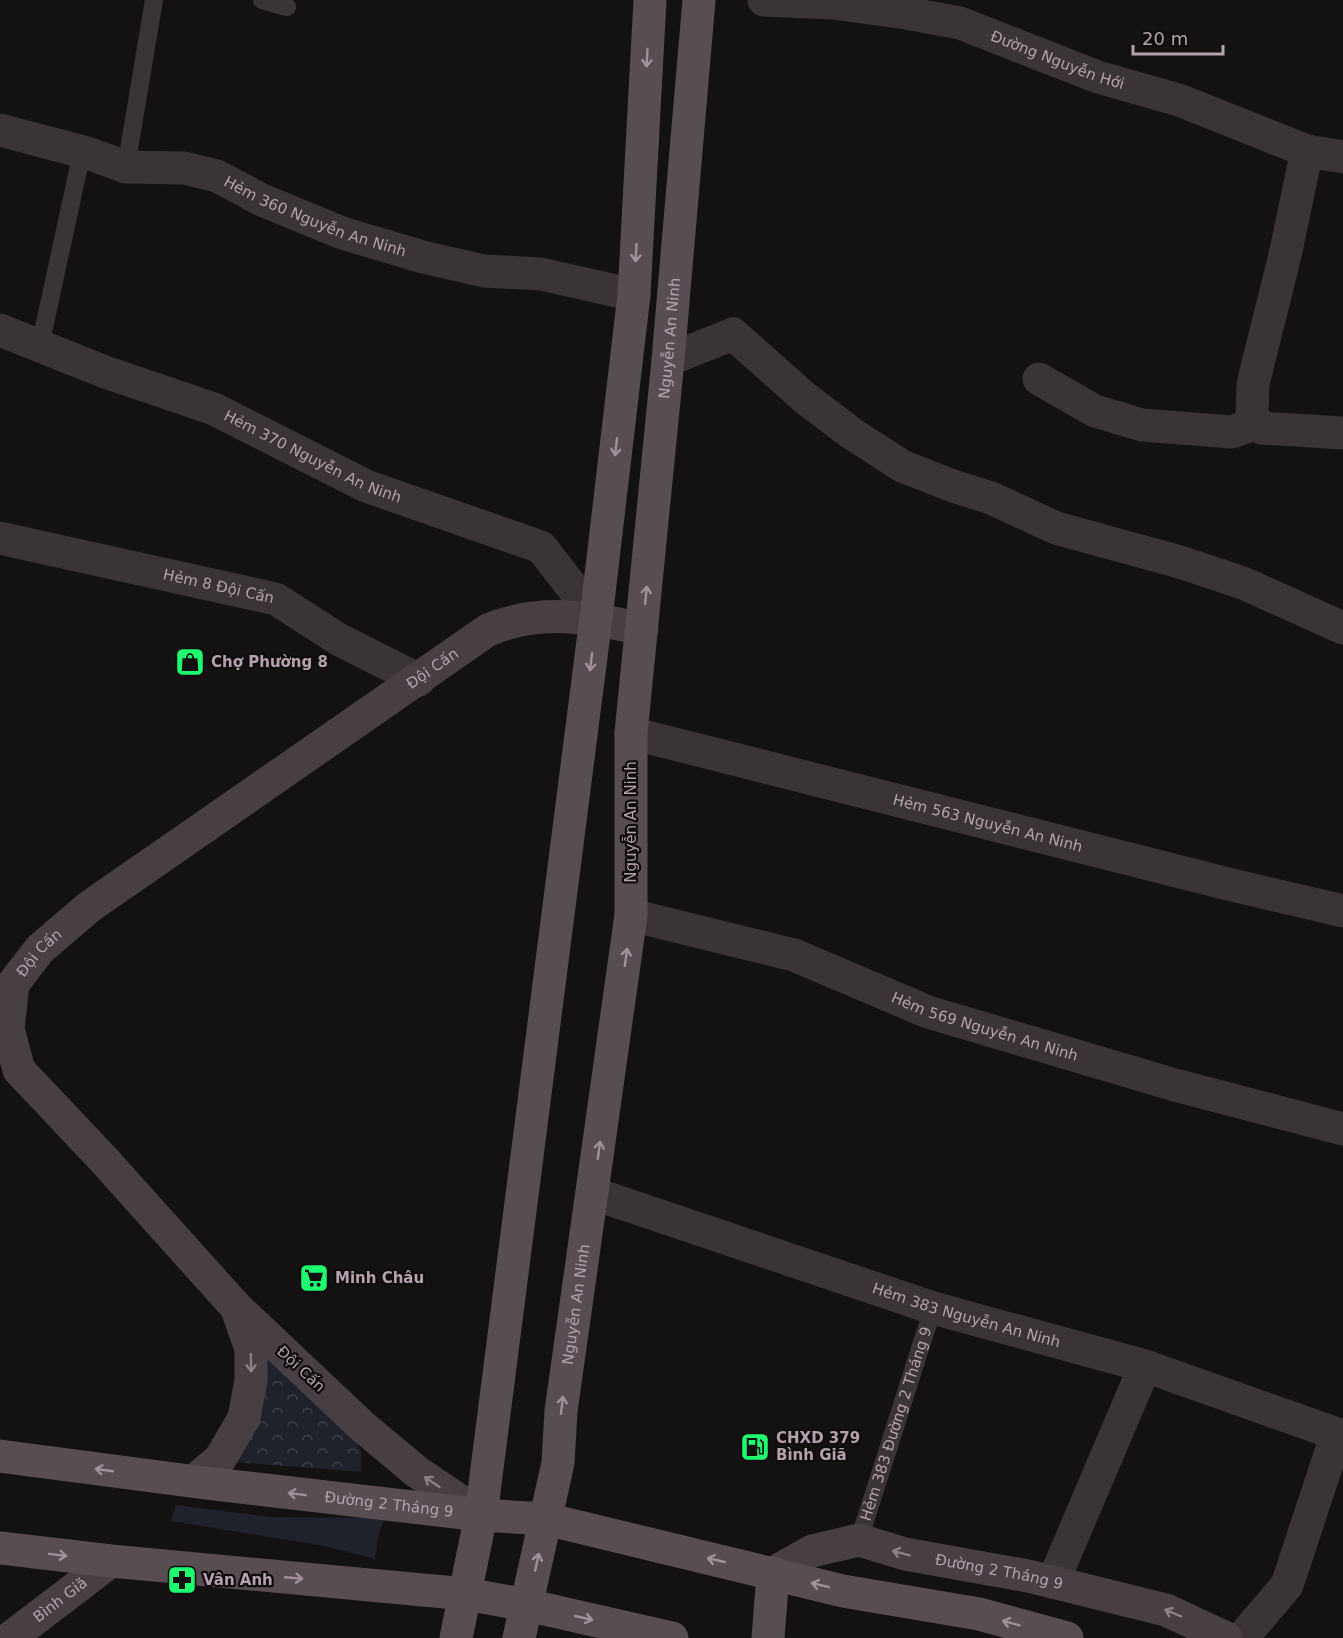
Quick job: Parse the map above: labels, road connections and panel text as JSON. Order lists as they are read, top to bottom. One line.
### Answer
{"streets":{"main road":["Nguyễn An Ninh","Đường 2 Tháng 9"],"street":["Đường Nguyễn Hới","Hẻm 360 Nguyễn An Ninh","Hẻm 370 Nguyễn An Ninh","Hẻm 8 Đội Cấn","Đội Cấn","Hẻm 563 Nguyễn An Ninh","Hẻm 569 Nguyễn An Ninh","Hẻm 383 Nguyễn An Ninh","Bình Giã"],"lane":["Hẻm 383 Đường 2 Tháng 9"]},"crossings":[["Nguyễn An Ninh","Đội Cấn"],["Nguyễn An Ninh","Hẻm 563 Nguyễn An Ninh"],["Nguyễn An Ninh","Hẻm 569 Nguyễn An Ninh"],["Nguyễn An Ninh","Hẻm 383 Nguyễn An Ninh"],["Nguyễn An Ninh","Đường 2 Tháng 9"],["Hẻm 370 Nguyễn An Ninh","Đội Cấn"],["Hẻm 8 Đội Cấn","Đội Cấn"],["Đội Cấn","Đường 2 Tháng 9"],["Hẻm 383 Nguyễn An Ninh","Hẻm 383 Đường 2 Tháng 9"],["Hẻm 383 Đường 2 Tháng 9","Đường 2 Tháng 9"]],"places":{"shop":["Chợ Phường 8"],"supermarket":["Minh Châu"],"fuel station":["CHXD 379 Bình Giã"],"pharmacy":["Vân Anh"]},"scale_bar":"20 m"}
